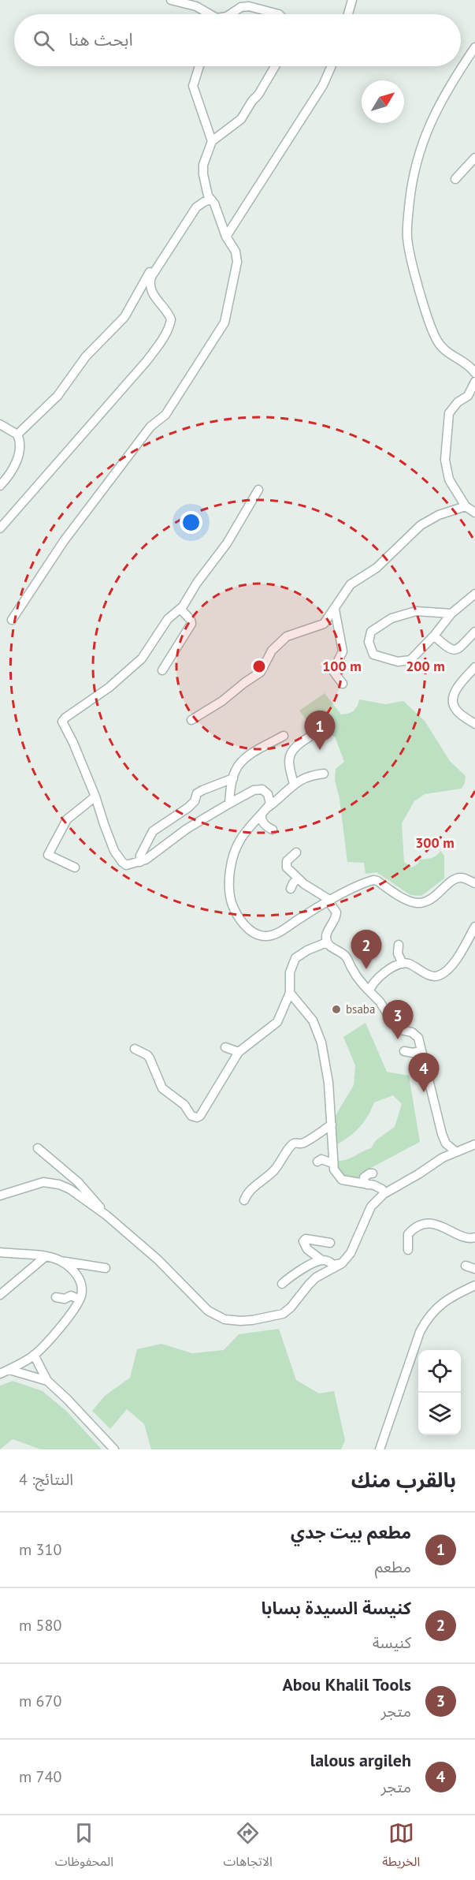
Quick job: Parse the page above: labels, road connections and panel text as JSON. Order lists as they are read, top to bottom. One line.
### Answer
{"places":["bsaba"],"north":"top right","page":{"search":"ابحث هنا","pins":["1","2","3","4"],"heading":["بالقرب منك","النتائج: 4"],"list":[{"mark":"1","name":"مطعم بيت جدي","note":"مطعم","value":"310 m"},{"mark":"2","name":"كنيسة السيدة بسابا","note":"كنيسة","value":"580 m"},{"mark":"3","name":"Abou Khalil Tools","note":"متجر","value":"670 m"},{"mark":"4","name":"lalous argileh","note":"متجر","value":"740 m"}],"nav":["الخريطة","الاتجاهات","المحفوظات"]},"rings":["100 m","200 m","300 m"]}
